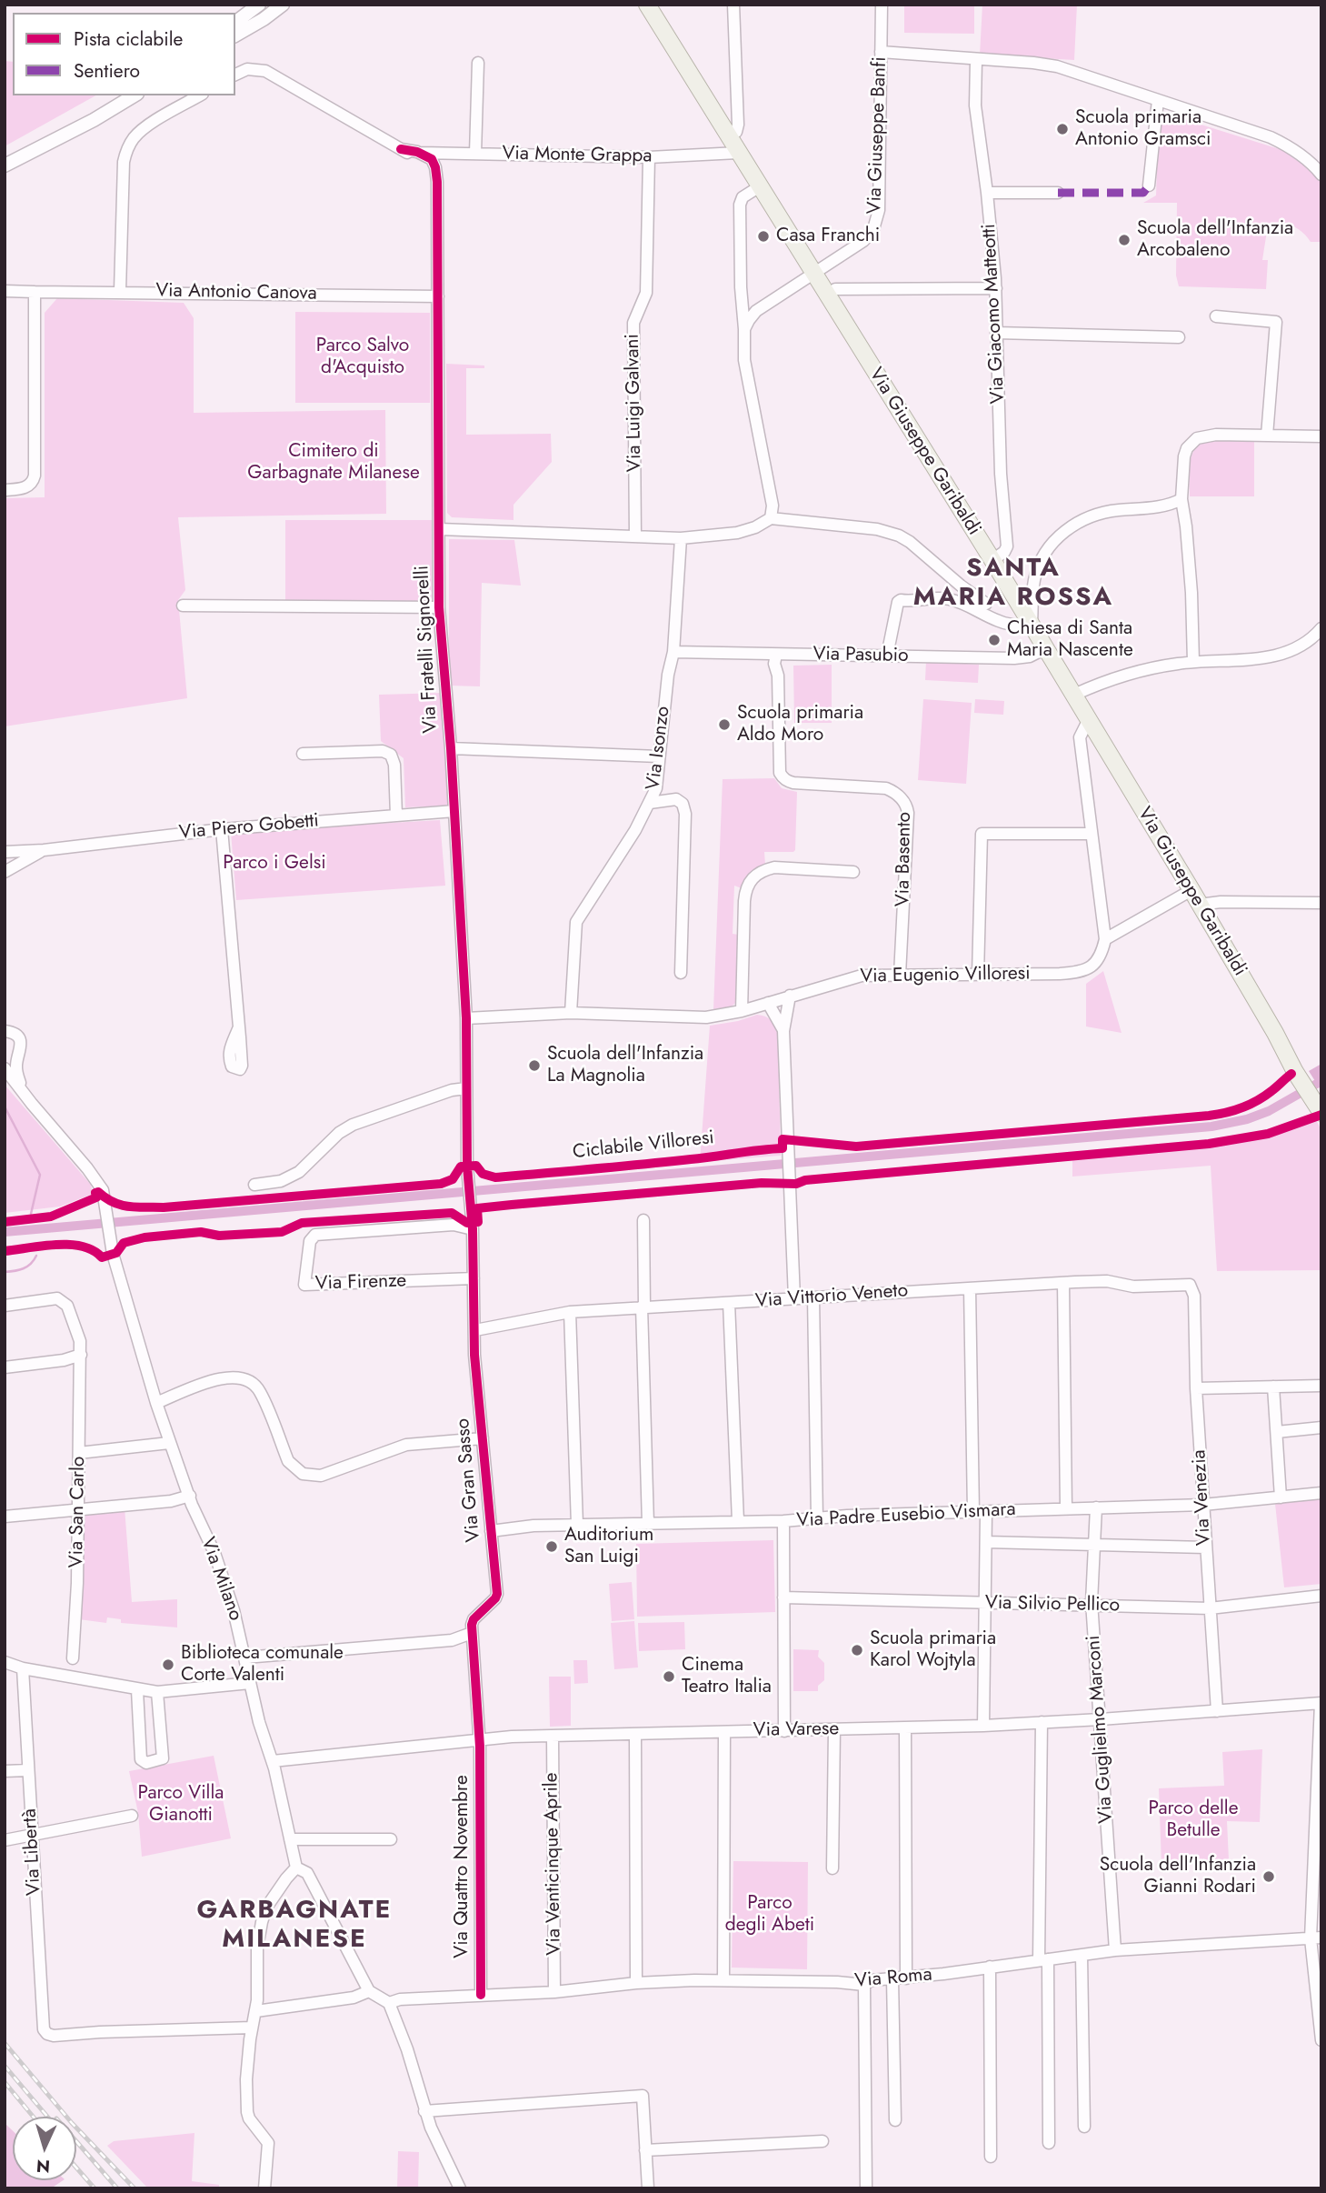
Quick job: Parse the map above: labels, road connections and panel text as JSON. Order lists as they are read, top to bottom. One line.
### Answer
{"streets":{"main road":["Via Giuseppe Garibaldi"],"street":["Via Giuseppe Banfi","Via Monte Grappa","Via Antonio Canova","Via Giacomo Matteotti","Via Luigi Galvani","Via Fratelli Signorelli","Via Pasubio","Via Isonzo","Via Piero Gobetti","Via Basento","Via Eugenio Villoresi","Via Firenze","Via Vittorio Veneto","Via Gran Sasso","Via Venezia","Via San Carlo","Via Padre Eusebio Vismara","Via Milano","Via Silvio Pellico","Via Guglielmo Marconi","Via Varese","Via Libertà","Via Venticinque Aprile","Via Quattro Novembre","Via Roma"],"cycle path":["Ciclabile Villoresi"]},"crossings":[["Via Giuseppe Banfi","Via Giuseppe Garibaldi"],["Via Monte Grappa","Via Luigi Galvani"],["Via Monte Grappa","Via Giuseppe Garibaldi"],["Via Antonio Canova","Via Fratelli Signorelli"],["Via Giacomo Matteotti","Via Giuseppe Garibaldi"],["Via Giuseppe Garibaldi","Via Pasubio"],["Via Fratelli Signorelli","Via Piero Gobetti"],["Via Fratelli Signorelli","Via Eugenio Villoresi"],["Via Fratelli Signorelli","Via Gran Sasso"],["Via Pasubio","Via Isonzo"],["Via Pasubio","Via Basento"],["Via Isonzo","Via Eugenio Villoresi"],["Via Basento","Via Eugenio Villoresi"],["Via Firenze","Via Gran Sasso"],["Via Vittorio Veneto","Via Gran Sasso"],["Via Vittorio Veneto","Via Venezia"],["Via Gran Sasso","Via Padre Eusebio Vismara"],["Via Gran Sasso","Via Varese"],["Via Gran Sasso","Via Quattro Novembre"],["Via Venezia","Via Padre Eusebio Vismara"],["Via Venezia","Via Silvio Pellico"],["Via Venezia","Via Varese"],["Via Padre Eusebio Vismara","Via Guglielmo Marconi"],["Via Milano","Via Varese"],["Via Silvio Pellico","Via Guglielmo Marconi"],["Via Guglielmo Marconi","Via Varese"],["Via Guglielmo Marconi","Via Roma"],["Via Varese","Via Venticinque Aprile"],["Via Varese","Via Quattro Novembre"],["Via Venticinque Aprile","Via Roma"],["Via Quattro Novembre","Via Roma"]],"districts":["SANTA MARIA ROSSA","GARBAGNATE MILANESE"],"parks":["Parco Salvo d'Acquisto","Cimitero di Garbagnate Milanese","Parco i Gelsi","Parco Villa Gianotti","Parco delle Betulle","Parco degli Abeti"],"places":["Scuola primaria Antonio Gramsci","Casa Franchi","Scuola dell'Infanzia Arcobaleno","Chiesa di Santa Maria Nascente","Scuola primaria Aldo Moro","Scuola dell'Infanzia La Magnolia","Auditorium San Luigi","Scuola primaria Karol Wojtyla","Biblioteca comunale Corte Valenti","Cinema Teatro Italia","Scuola dell'Infanzia Gianni Rodari"],"legend":["Pista ciclabile","Sentiero"],"north":"bottom"}
